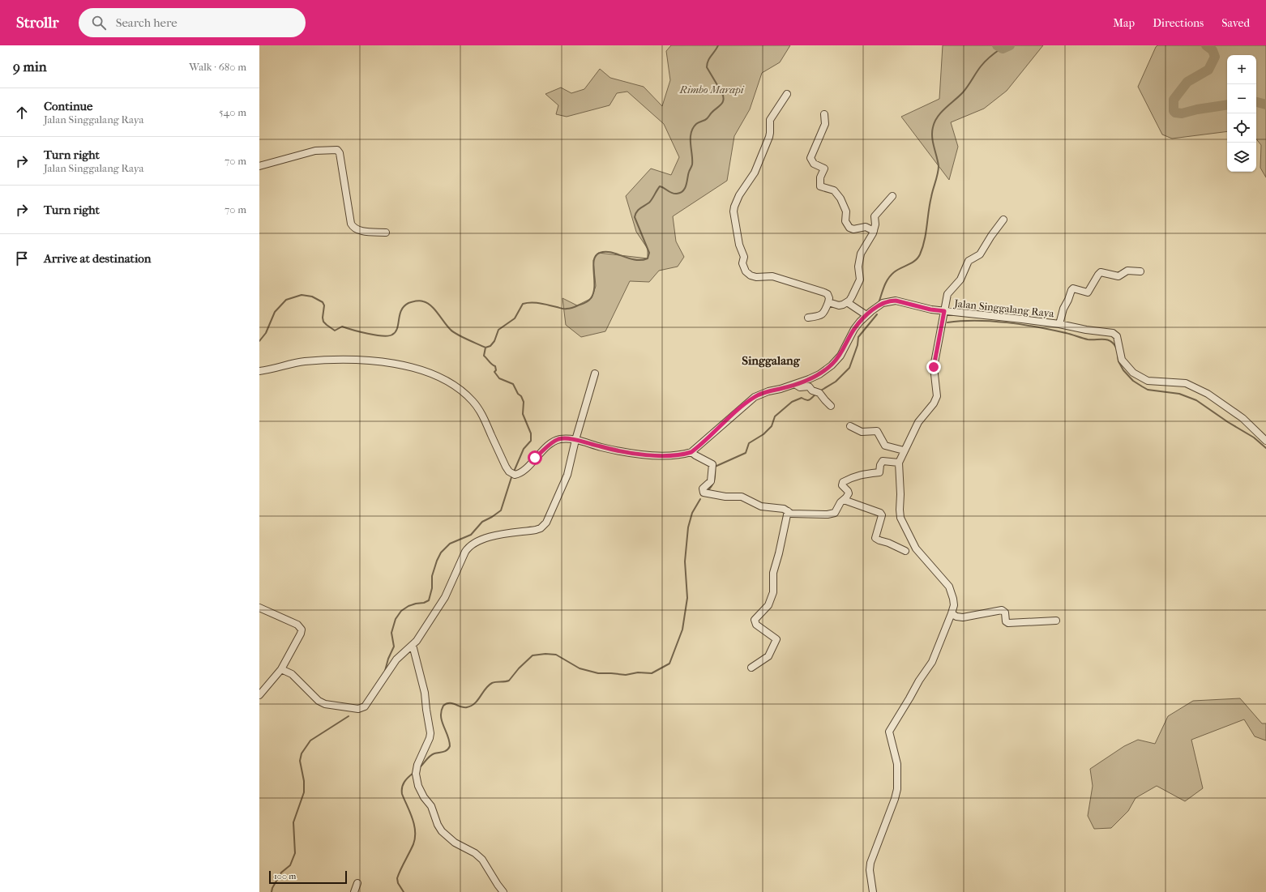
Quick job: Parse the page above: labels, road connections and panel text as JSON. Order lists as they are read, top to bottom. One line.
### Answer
{"streets":{"street":["Jalan Singgalang Raya"]},"districts":["Singgalang"],"parks":["Rimbo Marapi"],"scale_bar":"100 m","page":{"header":"Strollr","search":"Search here","nav":["Map","Directions","Saved"],"heading":["9 min","Walk · 680 m"],"map_buttons":["+","−"],"list":[["Continue","Jalan Singgalang Raya","540 m"],["Turn right","Jalan Singgalang Raya","70 m"],["Turn right","70 m"],"Arrive at destination"],"scale":"100 m"}}
